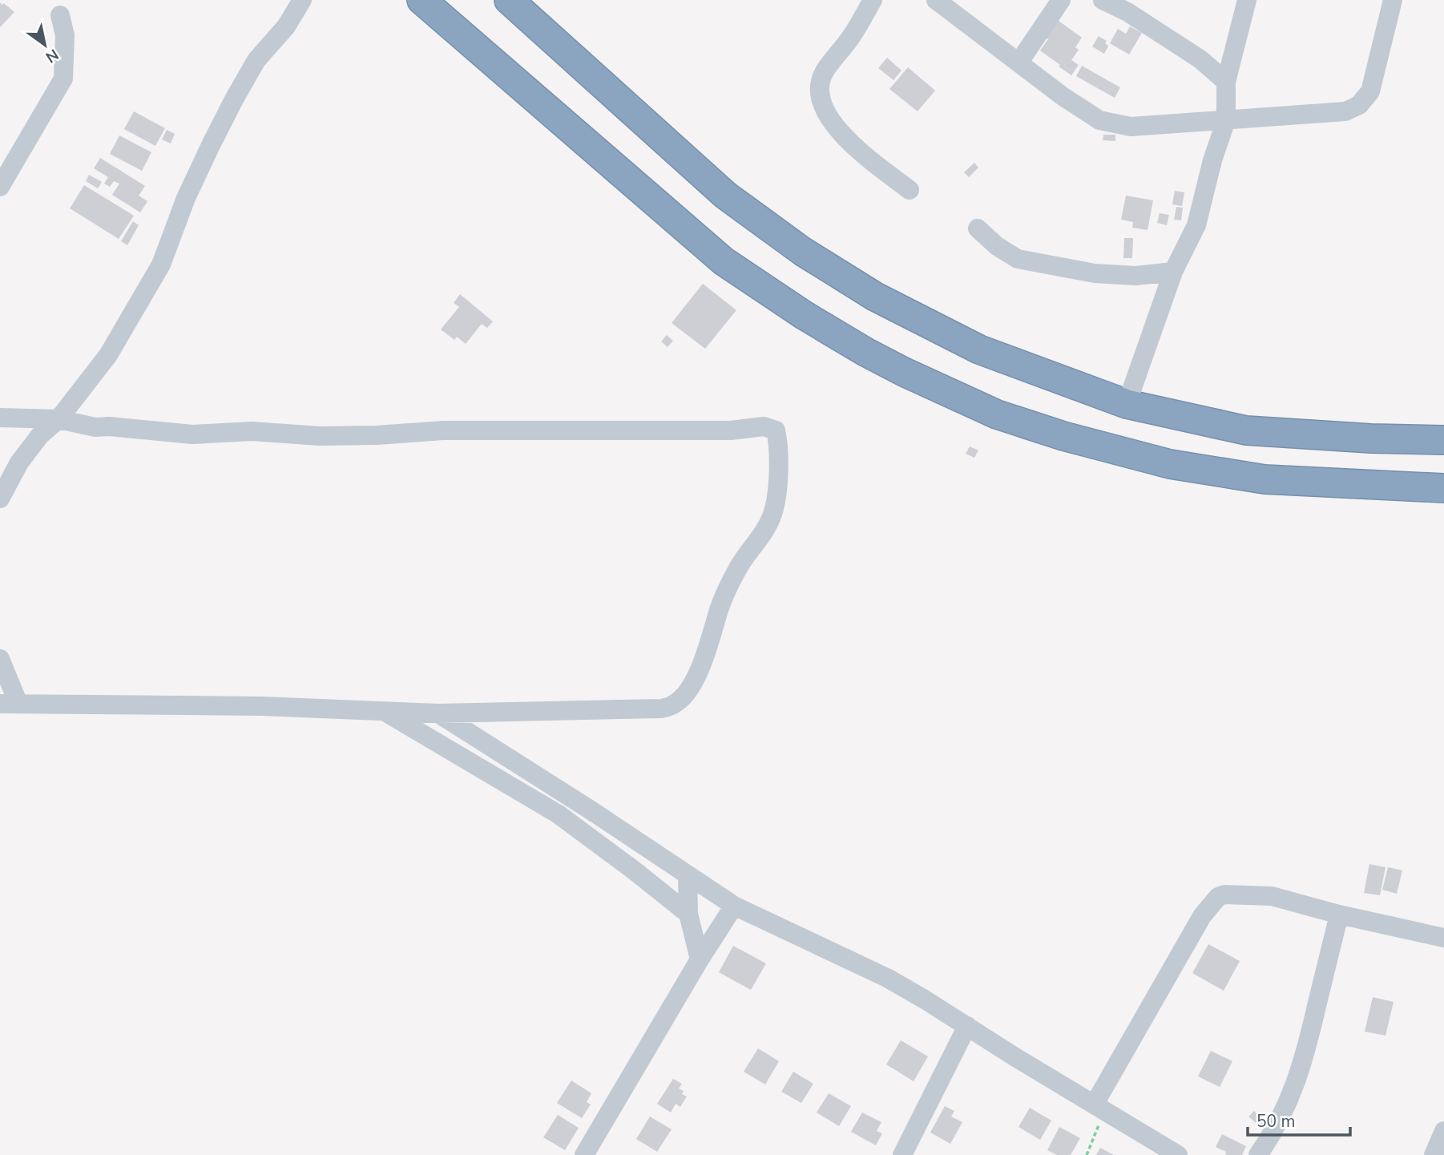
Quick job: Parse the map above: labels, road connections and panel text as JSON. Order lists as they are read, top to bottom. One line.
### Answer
{"scale_bar":"50 m","north":"bottom right"}
